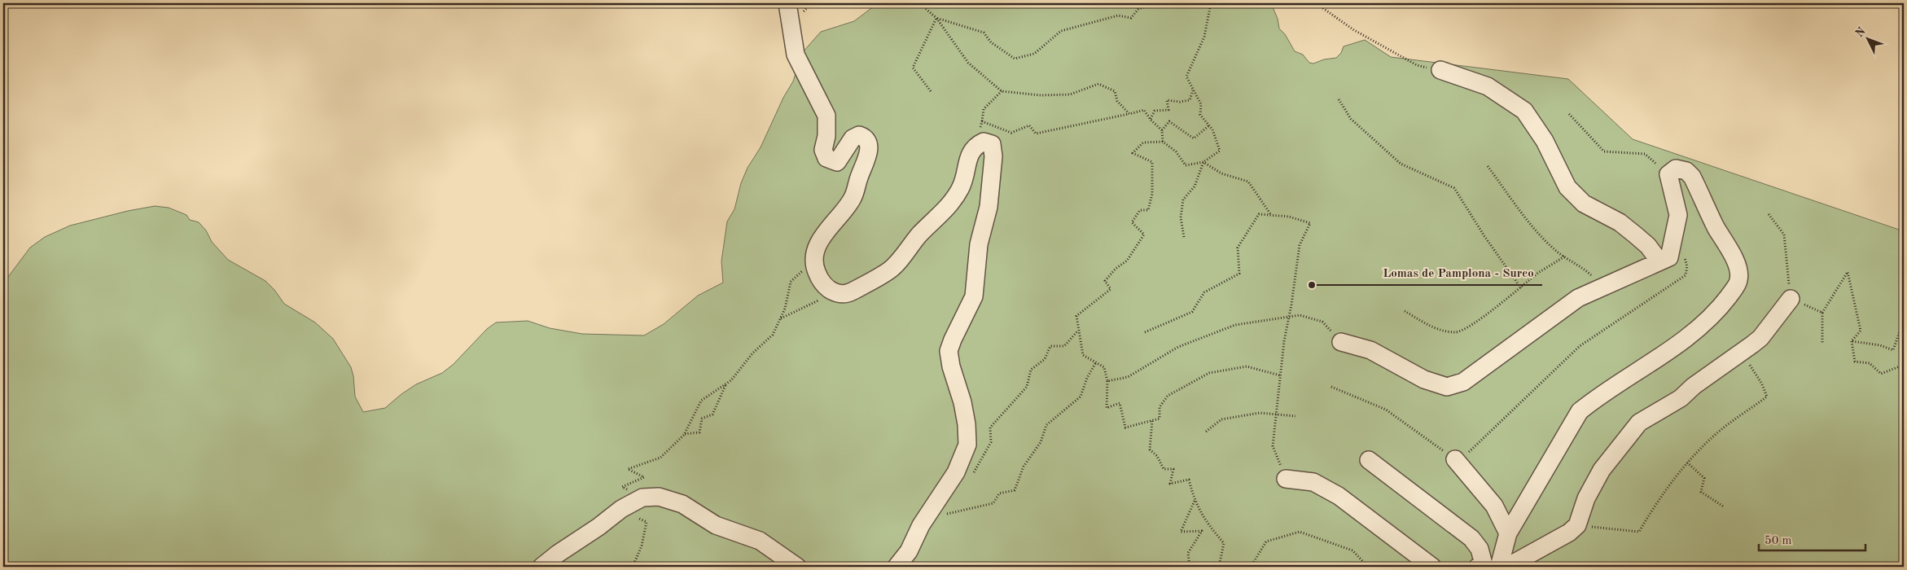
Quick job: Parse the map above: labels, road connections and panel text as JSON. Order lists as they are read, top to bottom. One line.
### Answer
{"places":["Lomas de Pamplona - Surco"],"scale_bar":"50 m","north":"top left"}
